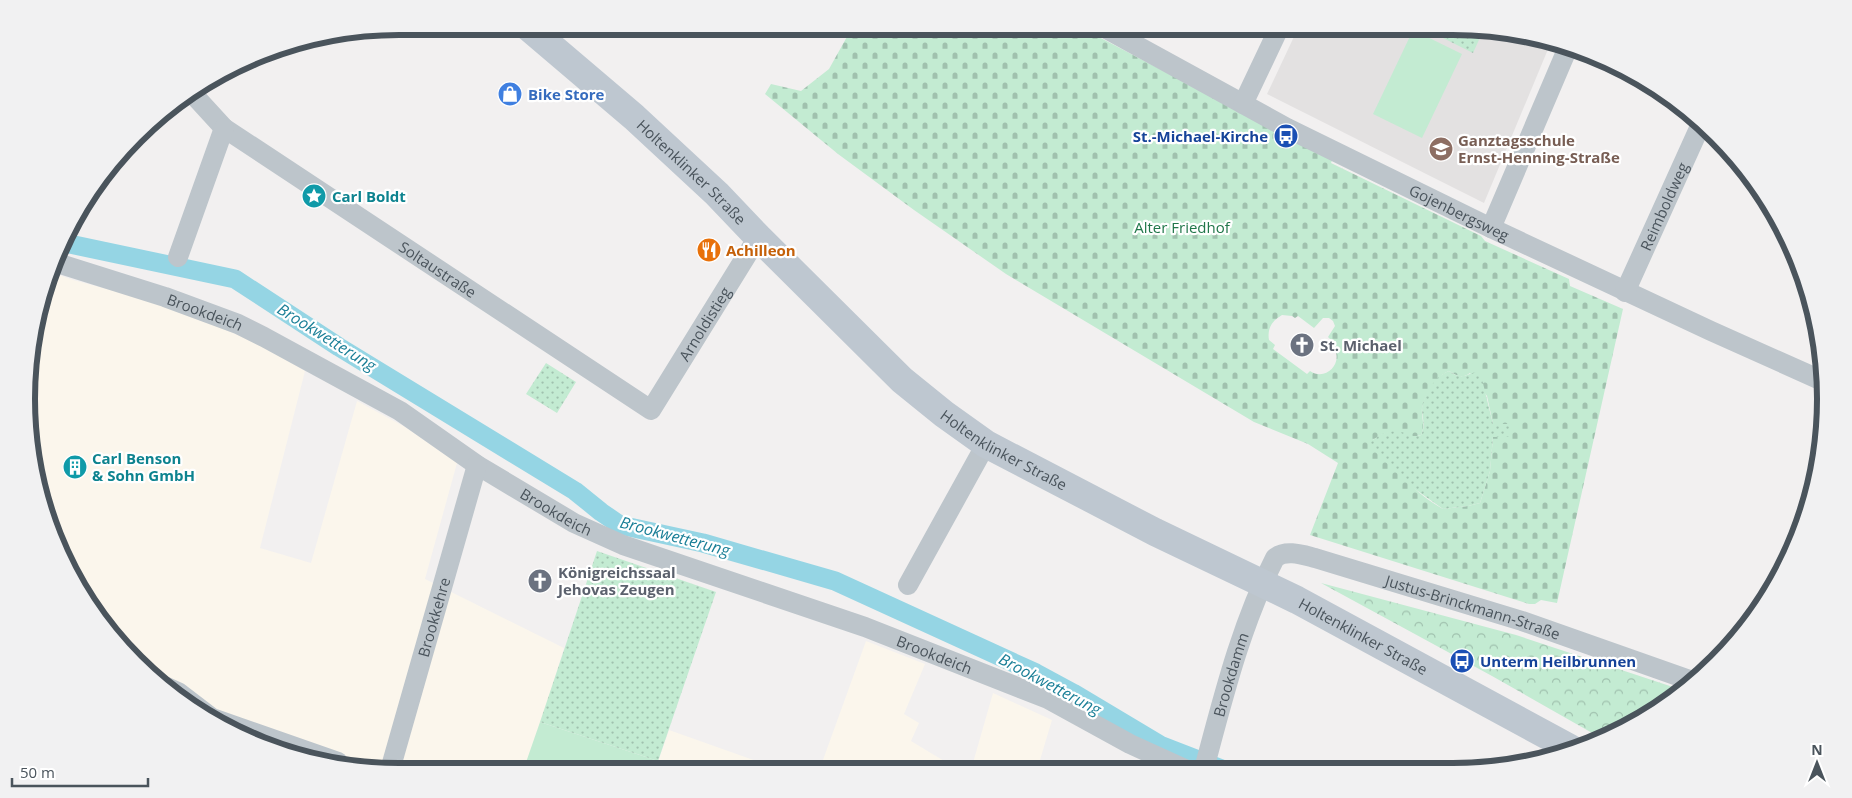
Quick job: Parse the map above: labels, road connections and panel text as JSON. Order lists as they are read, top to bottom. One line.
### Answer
{"streets":{"main road":["Holtenklinker Straße"],"street":["Reimboldweg","Gojenbergsweg","Soltaustraße","Brookdeich","Arnoldistieg","Justus-Brinckmann-Straße","Brookkehre","Brookdamm"]},"crossings":[["Holtenklinker Straße","Arnoldistieg"],["Holtenklinker Straße","Justus-Brinckmann-Straße"],["Holtenklinker Straße","Brookdamm"],["Reimboldweg","Gojenbergsweg"],["Soltaustraße","Arnoldistieg"],["Brookdeich","Brookkehre"],["Justus-Brinckmann-Straße","Brookdamm"]],"water":["Brookwetterung"],"parks":["Alter Friedhof"],"places":{"shop":["Bike Store"],"bus stop":["St.-Michael-Kirche","Unterm Heilbrunnen"],"school or university":["Ganztagsschule Ernst-Henning-Straße"],"place":["Carl Boldt"],"restaurant":["Achilleon"],"church":["St. Michael","Königreichssaal Jehovas Zeugen"],"building":["Carl Benson & Sohn GmbH"]},"scale_bar":"50 m","north":"top"}
